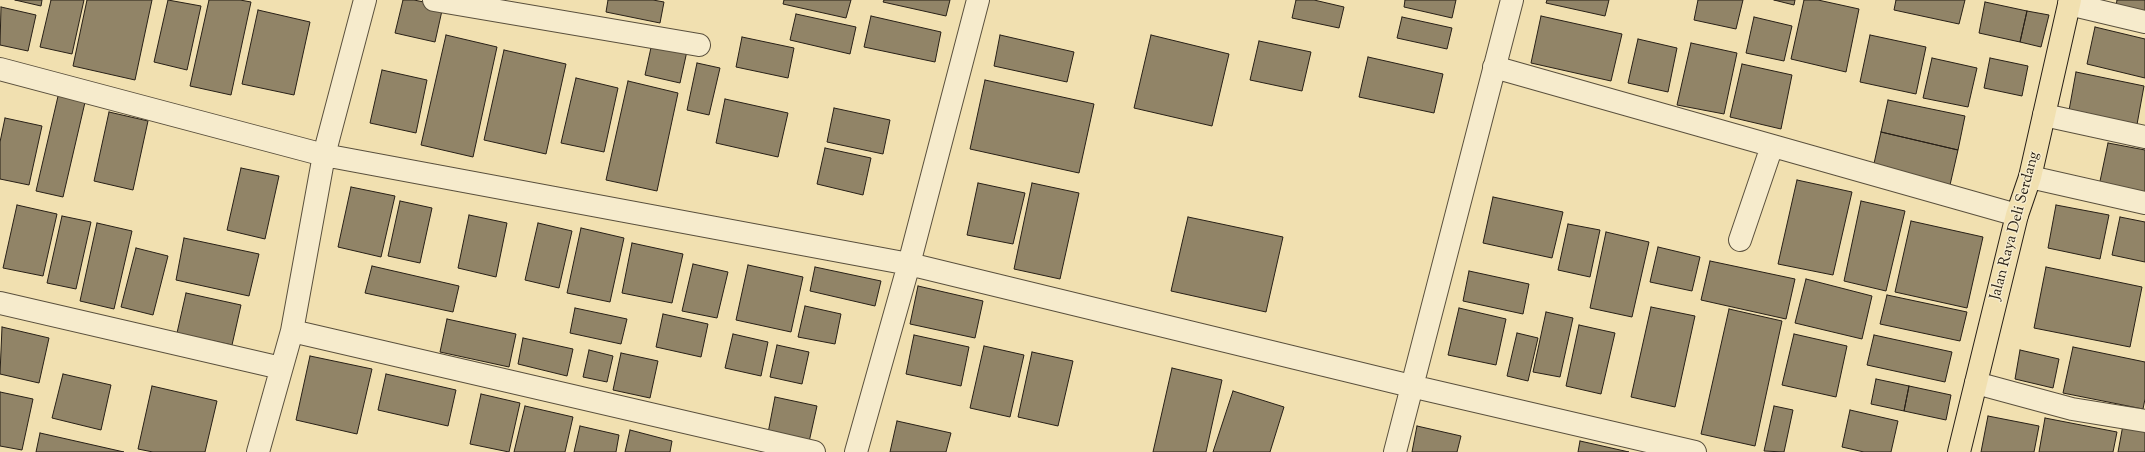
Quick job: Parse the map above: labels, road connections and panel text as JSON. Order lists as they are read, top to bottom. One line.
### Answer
{"streets":{"main road":["Jalan Raya Deli Serdang"]}}
